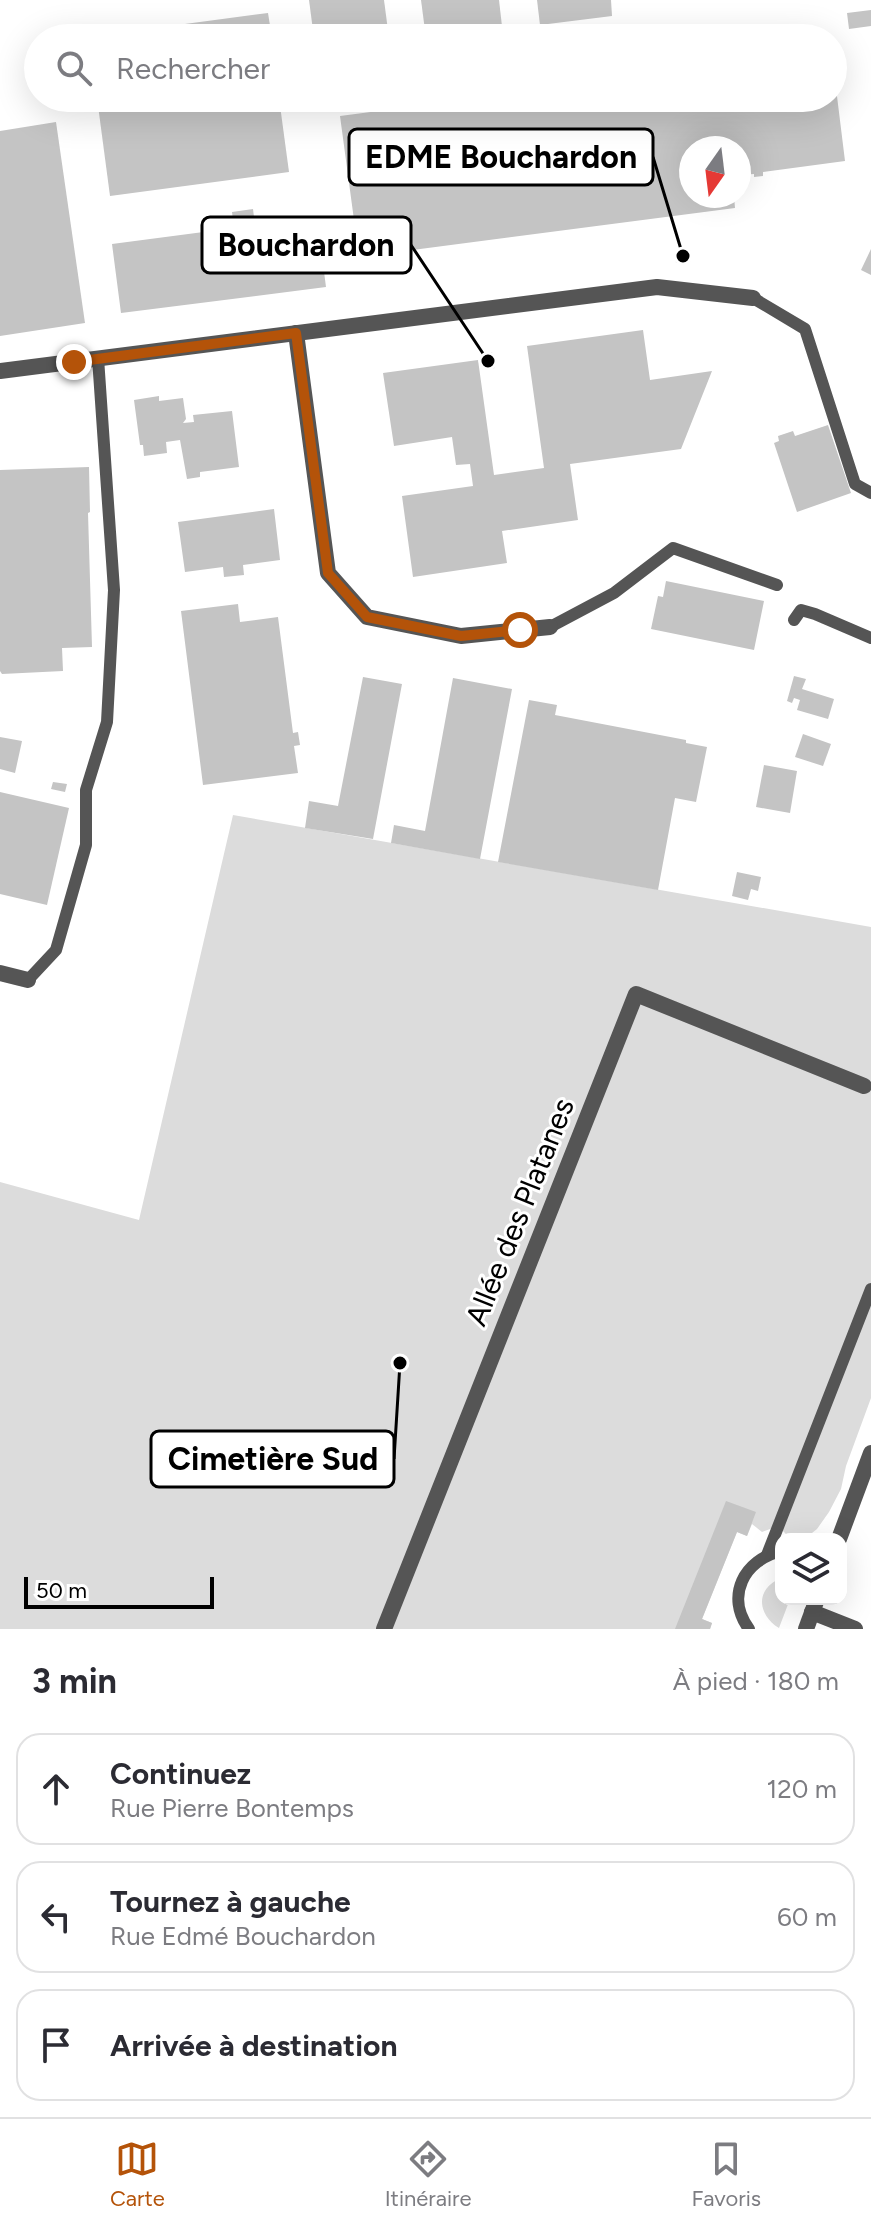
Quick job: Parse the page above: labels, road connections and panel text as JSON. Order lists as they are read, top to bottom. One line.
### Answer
{"streets":{"street":["Allée des Platanes"]},"places":["EDME Bouchardon","Bouchardon","Cimetière Sud"],"scale_bar":"50 m","north":"bottom","page":{"search":"Rechercher","scale":"50 m","heading":["3 min","À pied · 180 m"],"list":[["Continuez","Rue Pierre Bontemps","120 m"],["Tournez à gauche","Rue Edmé Bouchardon","60 m"],"Arrivée à destination"],"nav":["Carte","Itinéraire","Favoris"]}}
